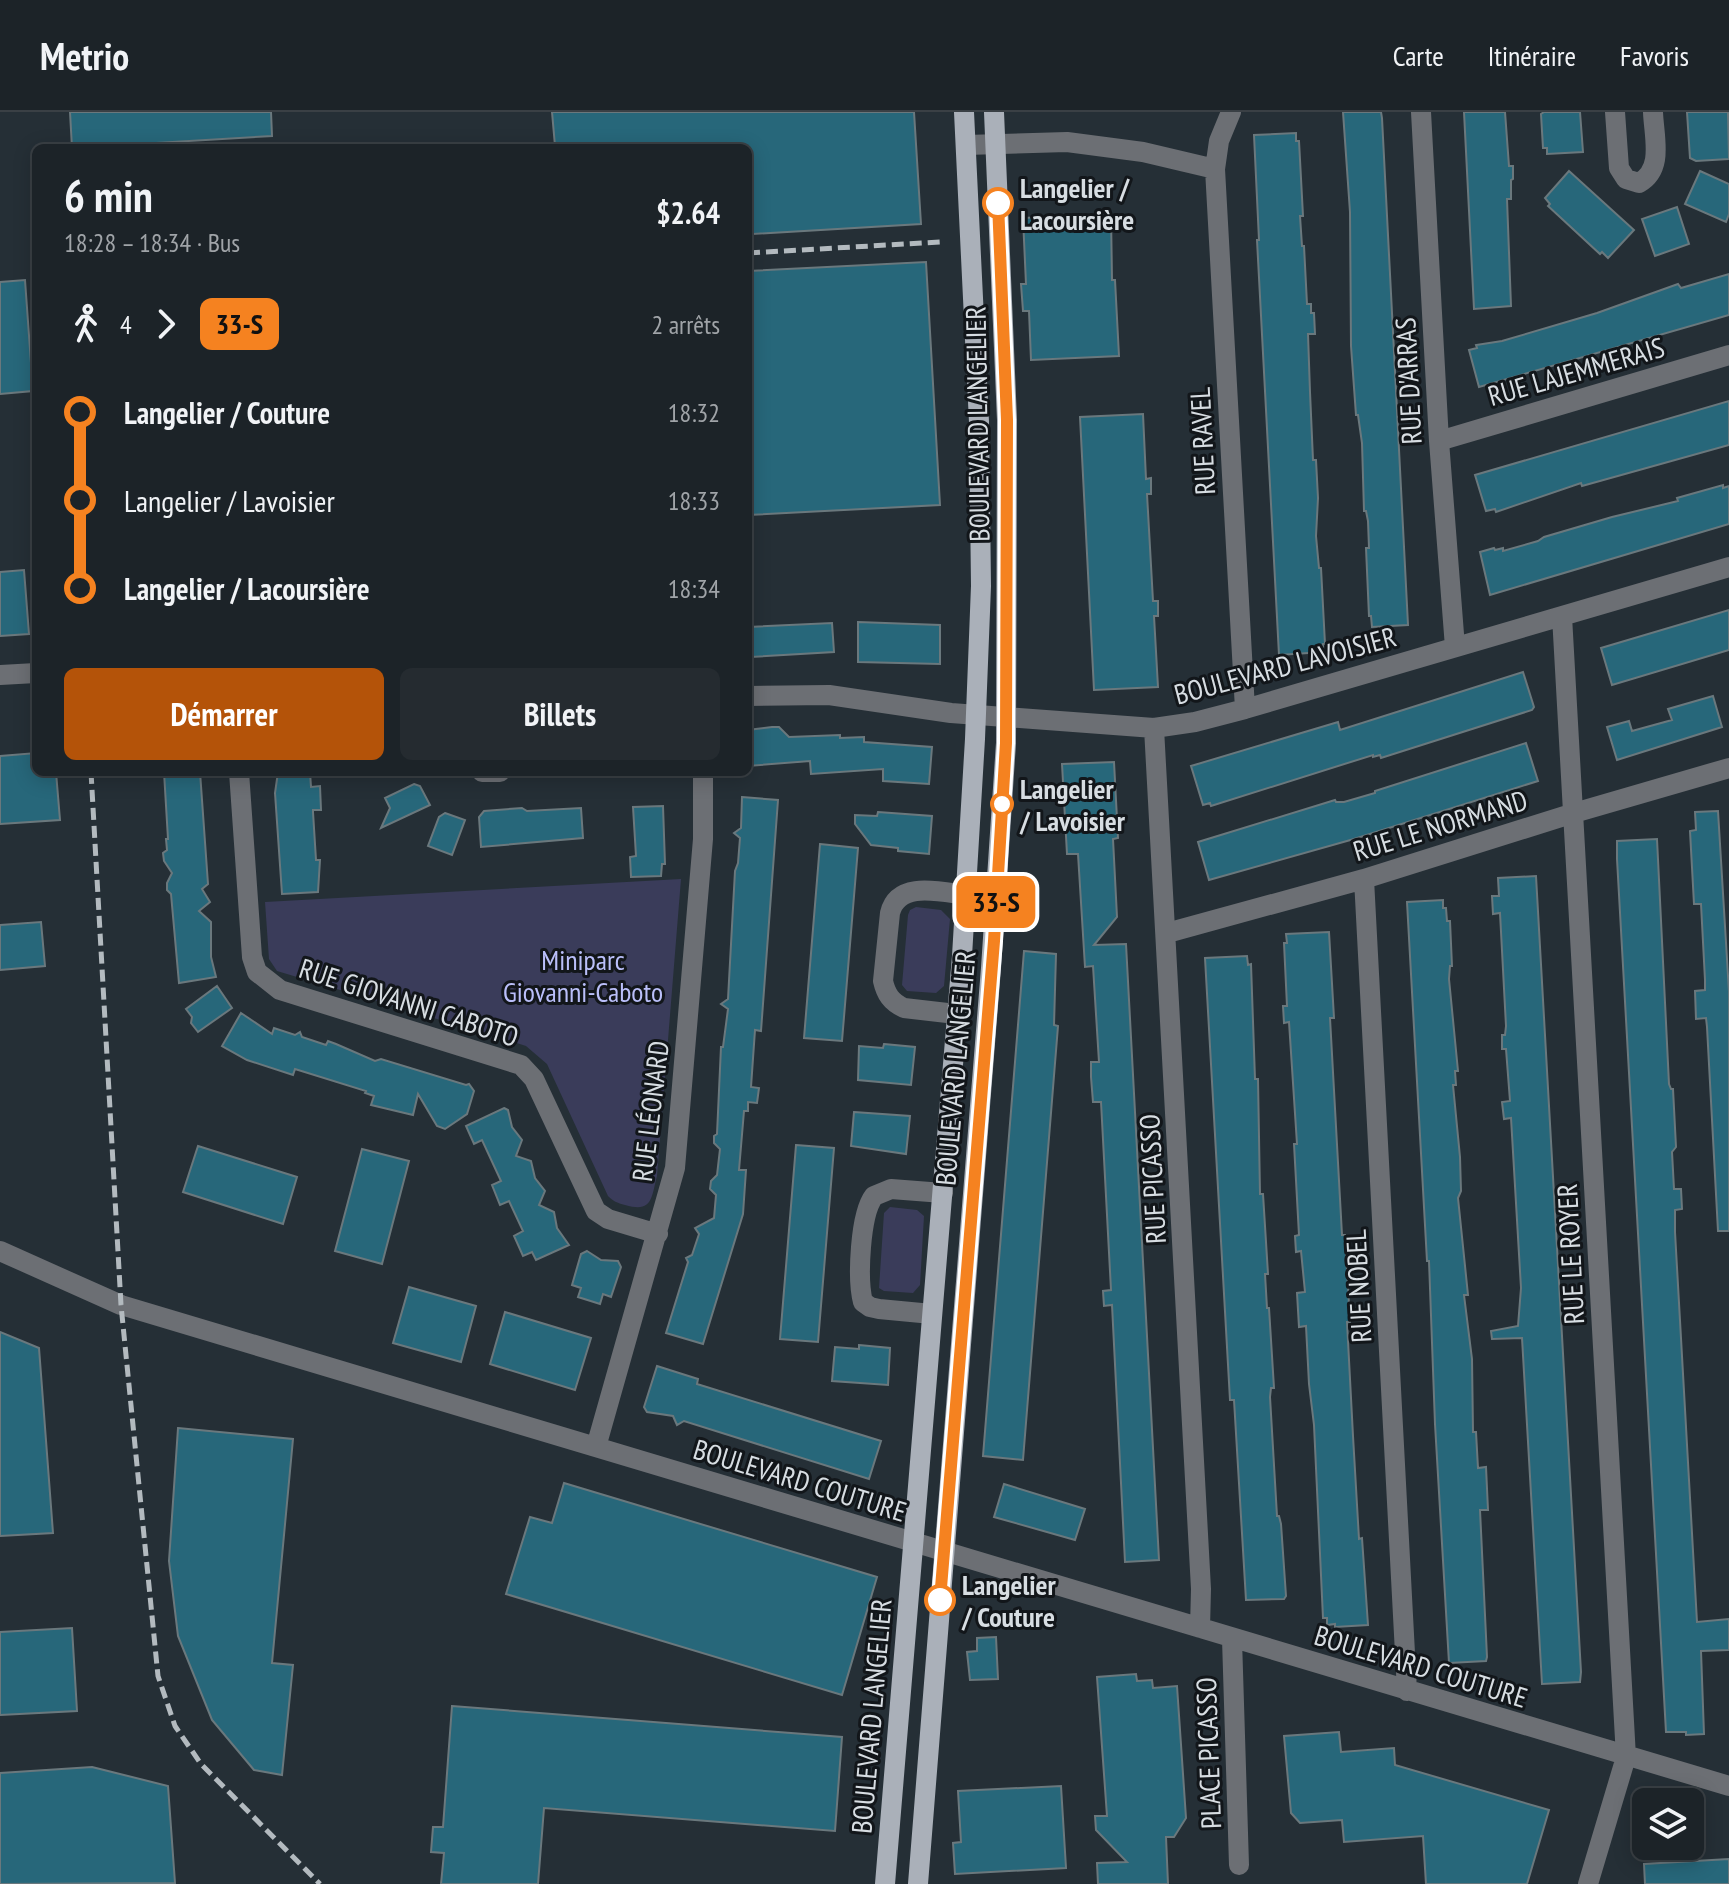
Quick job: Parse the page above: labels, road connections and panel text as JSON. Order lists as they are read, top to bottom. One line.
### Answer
{"streets":{"main road":["BOULEVARD LANGELIER"],"street":["RUE LAJEMMERAIS","RUE D'ARRAS","RUE RAVEL","BOULEVARD LAVOISIER","RUE LE NORMAND","RUE GIOVANNI CABOTO","RUE LÉONARD","RUE PICASSO","RUE LE ROYER","RUE NOBEL","BOULEVARD COUTURE","PLACE PICASSO"]},"crossings":[["RUE LAJEMMERAIS","RUE D'ARRAS"],["RUE D'ARRAS","BOULEVARD LAVOISIER"],["BOULEVARD LANGELIER","BOULEVARD LAVOISIER"],["BOULEVARD LANGELIER","BOULEVARD COUTURE"],["RUE RAVEL","BOULEVARD LAVOISIER"],["BOULEVARD LAVOISIER","RUE PICASSO"],["BOULEVARD LAVOISIER","RUE LE ROYER"],["RUE LE NORMAND","RUE PICASSO"],["RUE LE NORMAND","RUE LE ROYER"],["RUE LE NORMAND","RUE NOBEL"],["RUE GIOVANNI CABOTO","RUE LÉONARD"],["RUE LÉONARD","BOULEVARD COUTURE"],["RUE PICASSO","BOULEVARD COUTURE"],["RUE LE ROYER","BOULEVARD COUTURE"],["RUE NOBEL","BOULEVARD COUTURE"],["BOULEVARD COUTURE","PLACE PICASSO"]],"parks":["Miniparc Giovanni-Caboto"],"places":["Langelier / Lacoursière","Langelier / Lavoisier","Langelier / Couture"],"lines":["bus line 33-S"],"page":{"header":"Metrio","nav":["Carte","Itinéraire","Favoris"],"on_map":"33-S","heading":["6 min","18:28 – 18:34 · Bus","$2.64"],"legs":["4","33-S","2 arrêts"],"list":[{"name":"Langelier / Couture","value":"18:32"},{"name":"Langelier / Lavoisier","value":"18:33"},{"name":"Langelier / Lacoursière","value":"18:34"}],"buttons":["Démarrer","Billets"]}}
